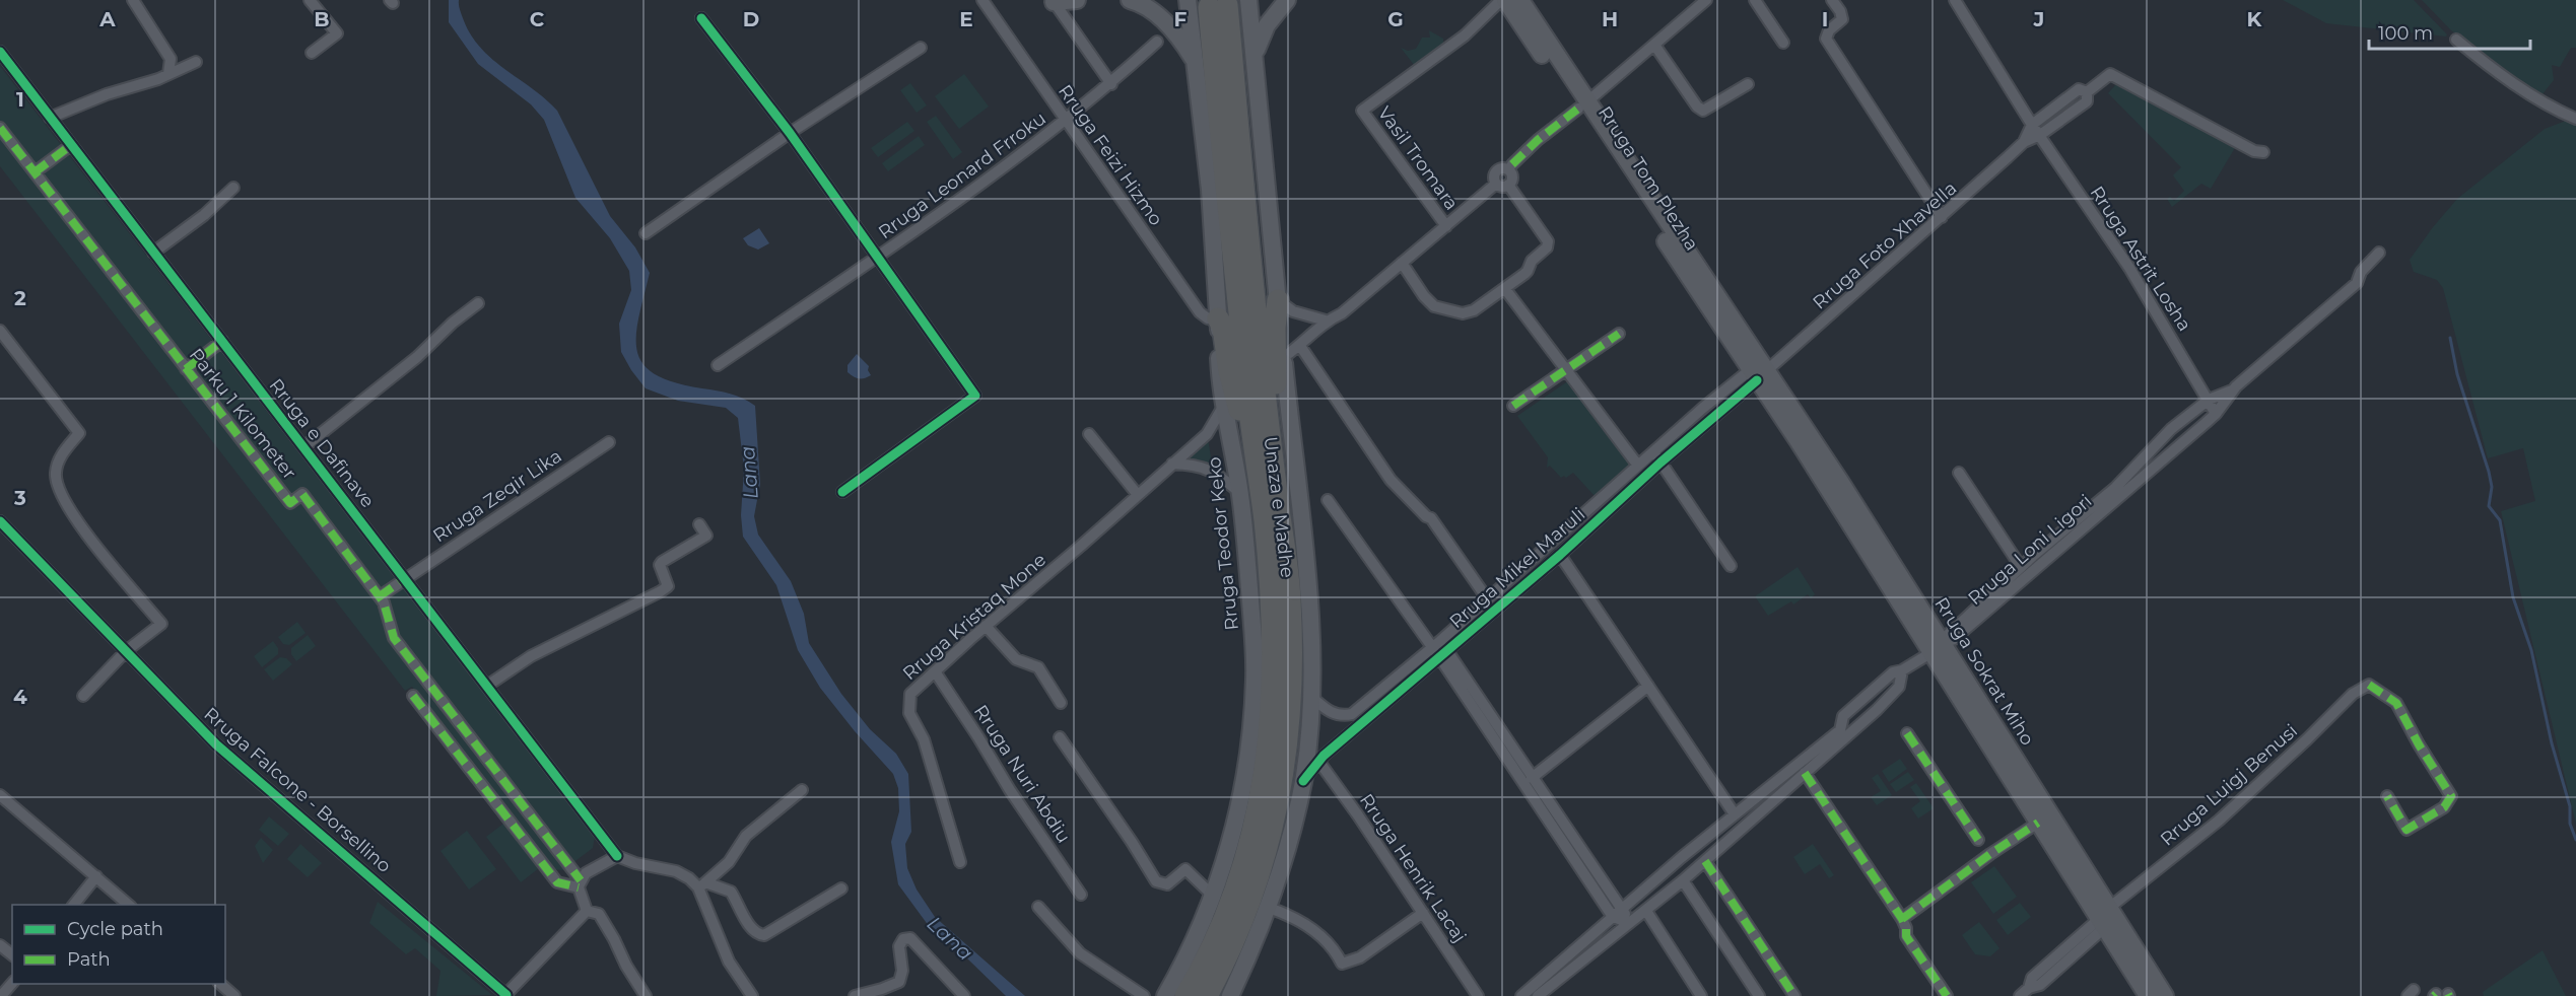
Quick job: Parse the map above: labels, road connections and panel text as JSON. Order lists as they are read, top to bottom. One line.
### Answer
{"streets":{"highway":["Unaza e Madhe"],"main road":["Rruga Tom Plezha","Rruga Teodor Keko","Rruga Sokrat Miho"],"street":["Rruga Feizi Hizmo","Vasil Tromara","Rruga Leonard Frroku","Rruga Foto Xhavella","Rruga Astrit Losha","Parku 1 Kilometer","Rruga e Dafinave","Rruga Zeqir Lika","Rruga Loni Ligori","Rruga Mikel Maruli","Rruga Kristaq Mone","Rruga Nuri Abdiu","Rruga Luigj Benusi","Rruga Falcone - Borsellino","Rruga Henrik Lacaj"]},"crossings":[["Rruga Feizi Hizmo","Rruga Leonard Frroku"],["Rruga Feizi Hizmo","Rruga Teodor Keko"],["Vasil Tromara","Rruga Tom Plezha"],["Rruga Tom Plezha","Rruga Foto Xhavella"],["Rruga Tom Plezha","Rruga Mikel Maruli"],["Rruga Tom Plezha","Rruga Sokrat Miho"],["Rruga Foto Xhavella","Rruga Mikel Maruli"],["Rruga Foto Xhavella","Rruga Sokrat Miho"],["Rruga Astrit Losha","Rruga Loni Ligori"],["Parku 1 Kilometer","Rruga Zeqir Lika"],["Rruga e Dafinave","Rruga Zeqir Lika"],["Rruga Teodor Keko","Rruga Kristaq Mone"],["Rruga Loni Ligori","Rruga Mikel Maruli"],["Rruga Loni Ligori","Rruga Sokrat Miho"],["Rruga Mikel Maruli","Rruga Sokrat Miho"],["Rruga Mikel Maruli","Rruga Henrik Lacaj"],["Rruga Kristaq Mone","Rruga Nuri Abdiu"],["Rruga Sokrat Miho","Rruga Luigj Benusi"]],"water":["Lana"],"legend":["Cycle path","Path"],"scale_bar":"100 m","grid":{"columns":["A","B","C","D","E","F","G","H","I","J","K"],"rows":["1","2","3","4"]}}
